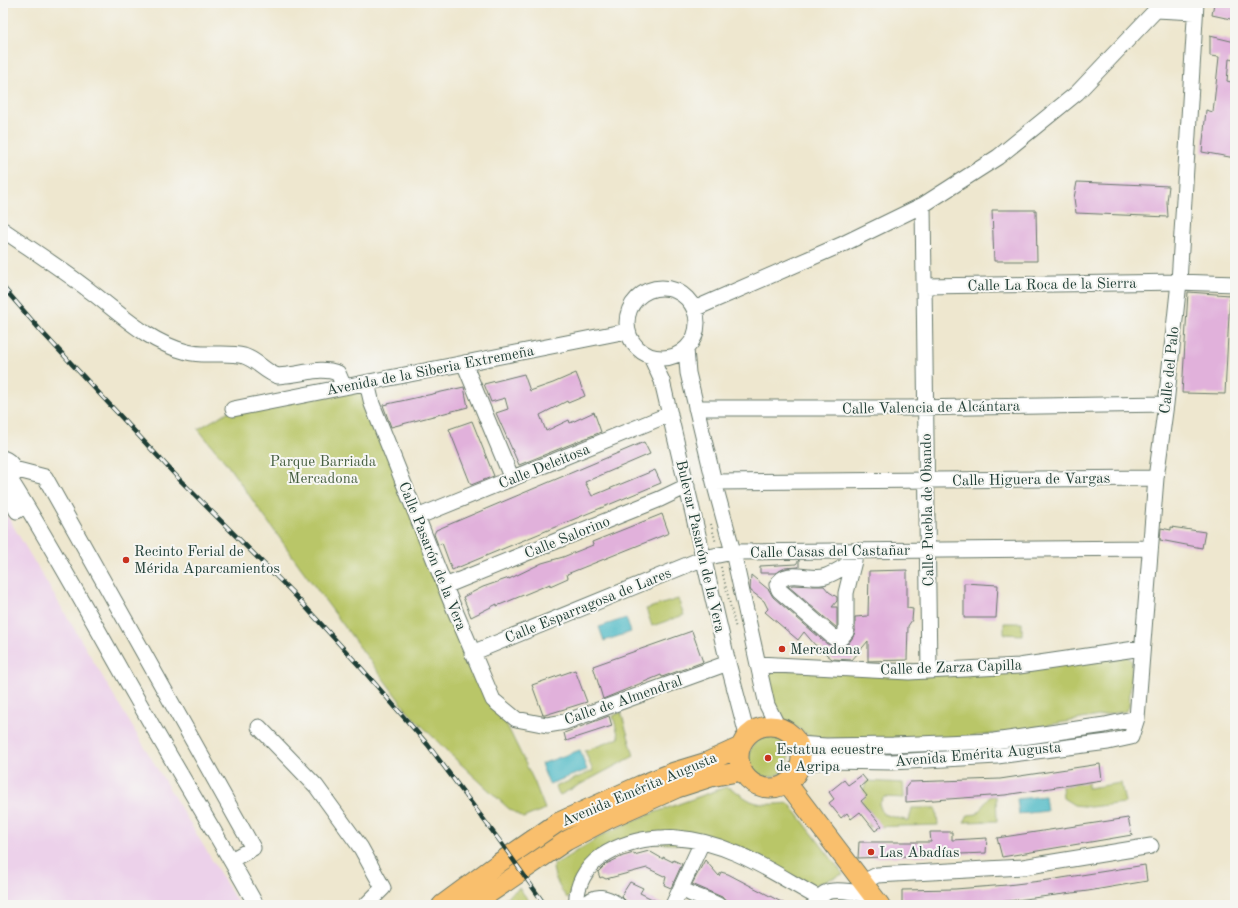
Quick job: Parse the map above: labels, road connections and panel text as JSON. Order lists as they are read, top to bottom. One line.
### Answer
{"streets":{"main road":["Avenida Emérita Augusta"],"street":["Calle La Roca de la Sierra","Avenida de la Siberia Extremeña","Calle del Palo","Calle Valencia de Alcántara","Calle Deleitosa","Calle Higuera de Vargas","Calle Puebla de Obando","Calle Salorino","Bulevar Pasarón de la Vera","Calle Casas del Castañar","Calle Pasarón de la Vera","Calle Esparragosa de Lares","Calle de Zarza Capilla","Calle de Almendral"]},"crossings":[["Calle La Roca de la Sierra","Calle del Palo"],["Calle La Roca de la Sierra","Calle Puebla de Obando"],["Avenida de la Siberia Extremeña","Bulevar Pasarón de la Vera"],["Avenida de la Siberia Extremeña","Calle Pasarón de la Vera"],["Calle del Palo","Calle Valencia de Alcántara"],["Calle del Palo","Calle Higuera de Vargas"],["Calle del Palo","Calle Casas del Castañar"],["Calle del Palo","Calle de Zarza Capilla"],["Calle del Palo","Avenida Emérita Augusta"],["Calle Valencia de Alcántara","Calle Puebla de Obando"],["Calle Valencia de Alcántara","Bulevar Pasarón de la Vera"],["Calle Deleitosa","Bulevar Pasarón de la Vera"],["Calle Deleitosa","Calle Pasarón de la Vera"],["Calle Higuera de Vargas","Calle Puebla de Obando"],["Calle Higuera de Vargas","Bulevar Pasarón de la Vera"],["Calle Puebla de Obando","Calle Casas del Castañar"],["Calle Puebla de Obando","Calle de Zarza Capilla"],["Calle Salorino","Bulevar Pasarón de la Vera"],["Calle Salorino","Calle Pasarón de la Vera"],["Bulevar Pasarón de la Vera","Calle Casas del Castañar"],["Bulevar Pasarón de la Vera","Calle Esparragosa de Lares"],["Bulevar Pasarón de la Vera","Calle de Zarza Capilla"],["Bulevar Pasarón de la Vera","Calle de Almendral"],["Bulevar Pasarón de la Vera","Avenida Emérita Augusta"],["Calle Casas del Castañar","Calle Esparragosa de Lares"],["Calle Pasarón de la Vera","Calle Esparragosa de Lares"],["Calle Pasarón de la Vera","Calle de Almendral"]],"parks":["Parque Barriada Mercadona"],"places":["Recinto Ferial de Mérida Aparcamientos","Mercadona","Estatua ecuestre de Agripa","Las Abadías"]}
